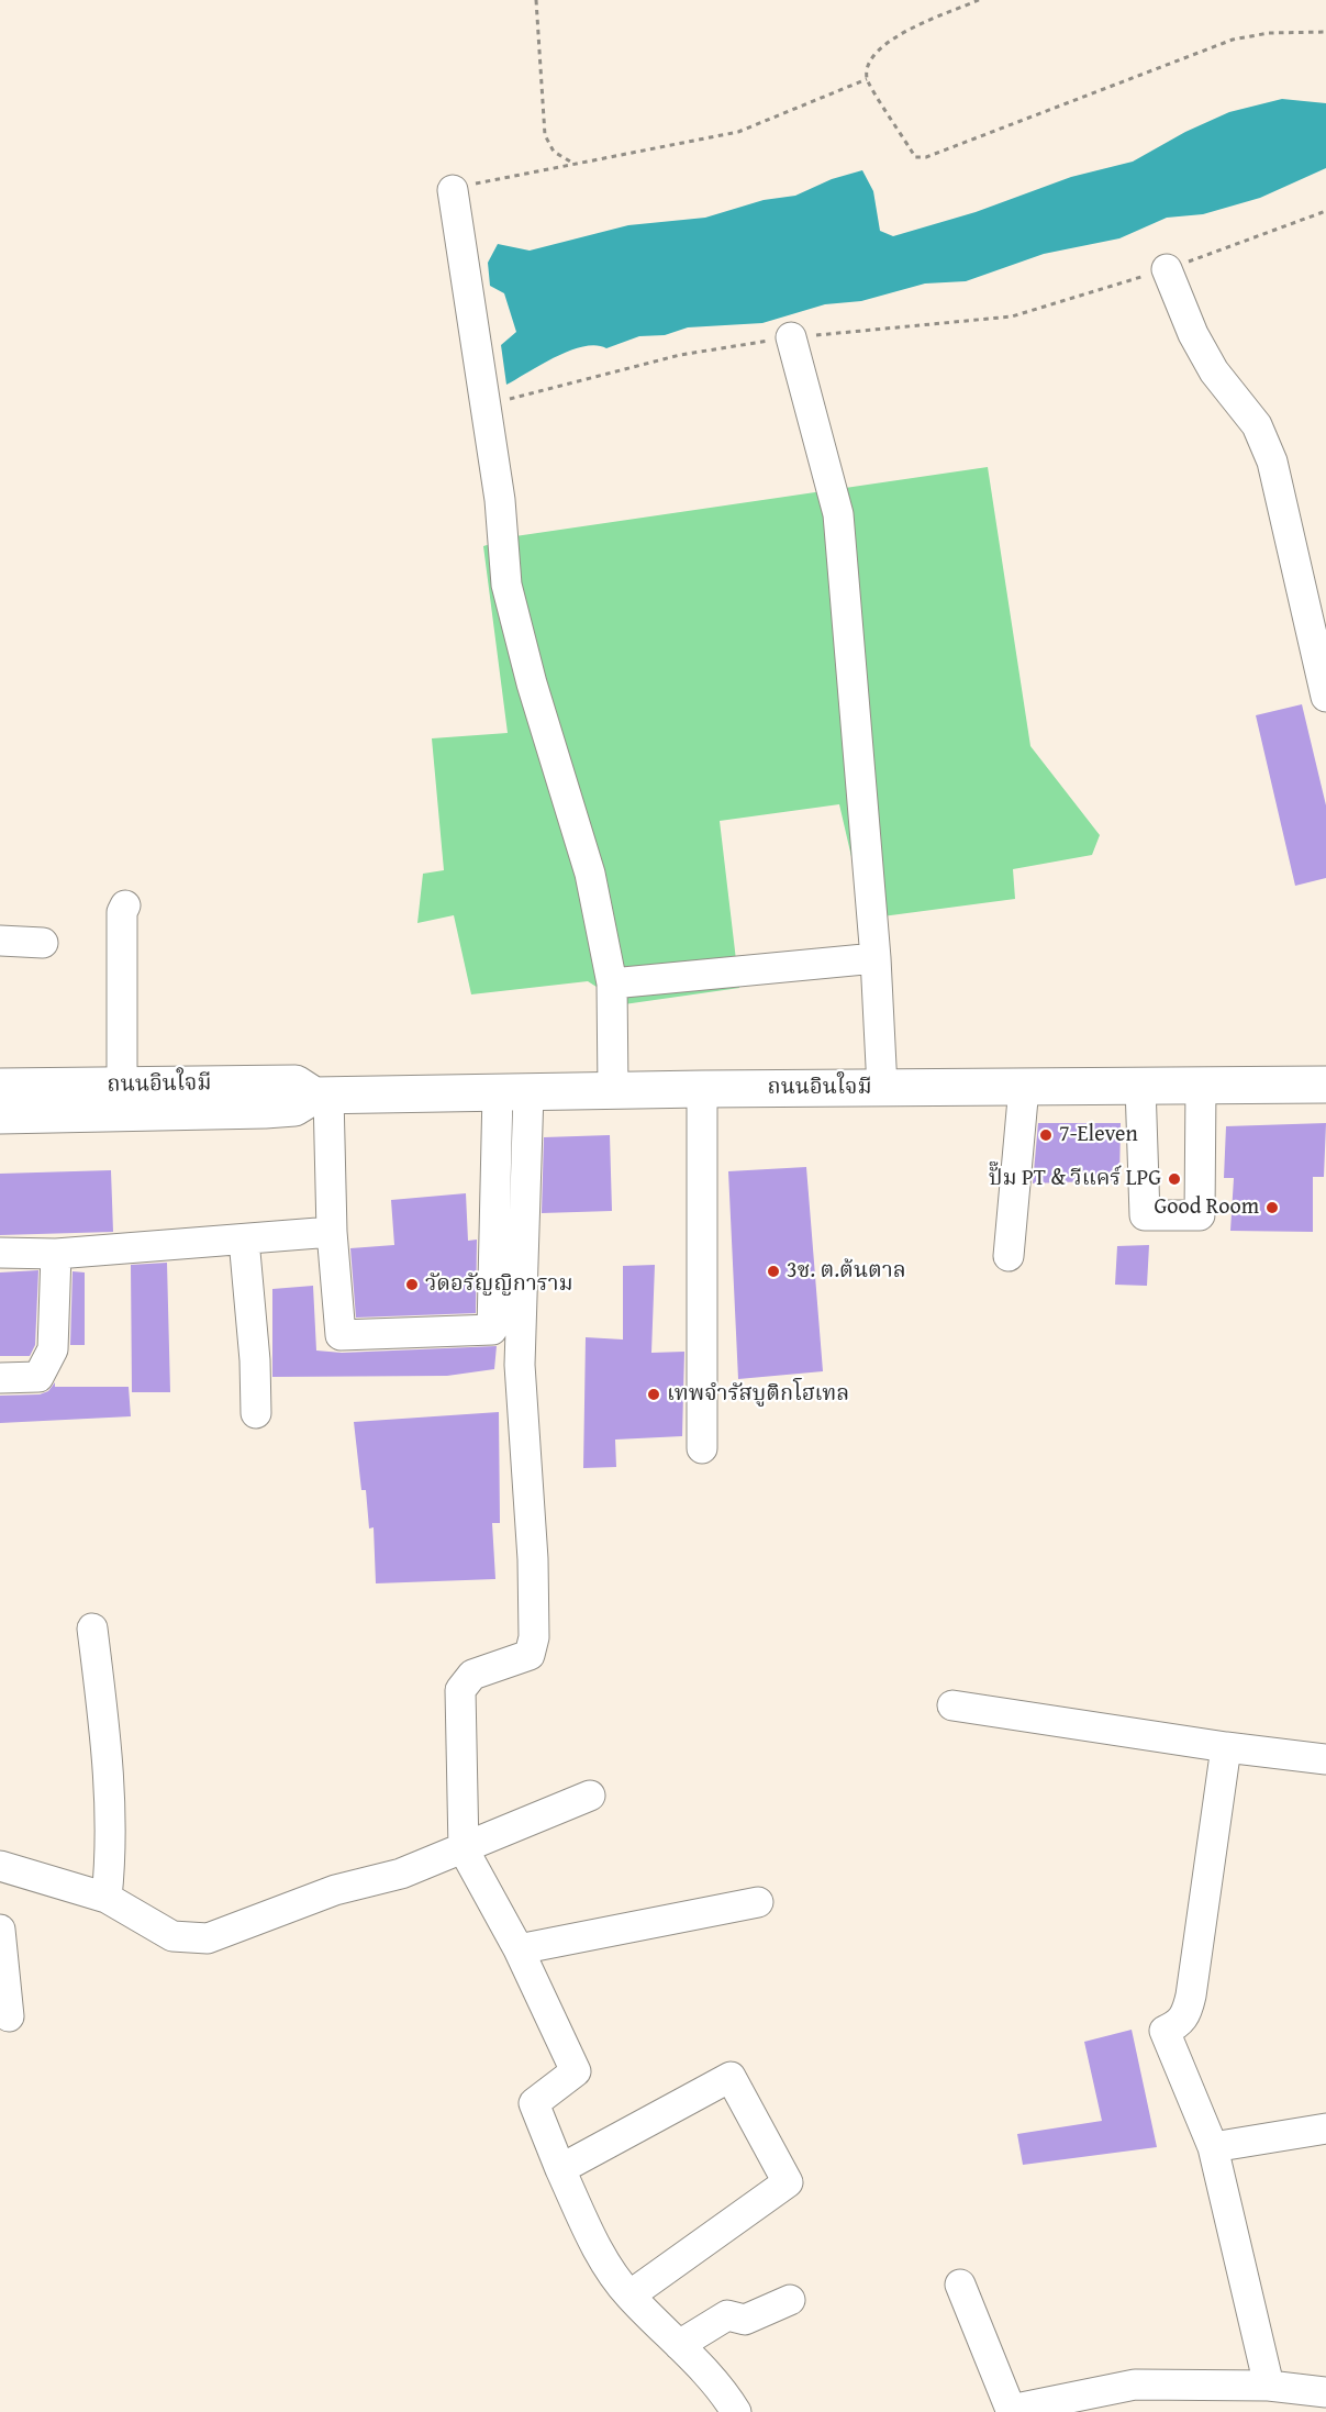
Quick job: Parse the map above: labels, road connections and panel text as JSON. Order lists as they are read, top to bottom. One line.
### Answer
{"streets":{"main road":["ถนนอินใจมี"]},"places":["7-Eleven","ปั๊ม PT & วีแคร์ LPG","Good Room","3ช. ต.ต้นตาล","วัดอรัญญิการาม","เทพจำรัสบูติกโฮเทล"]}
